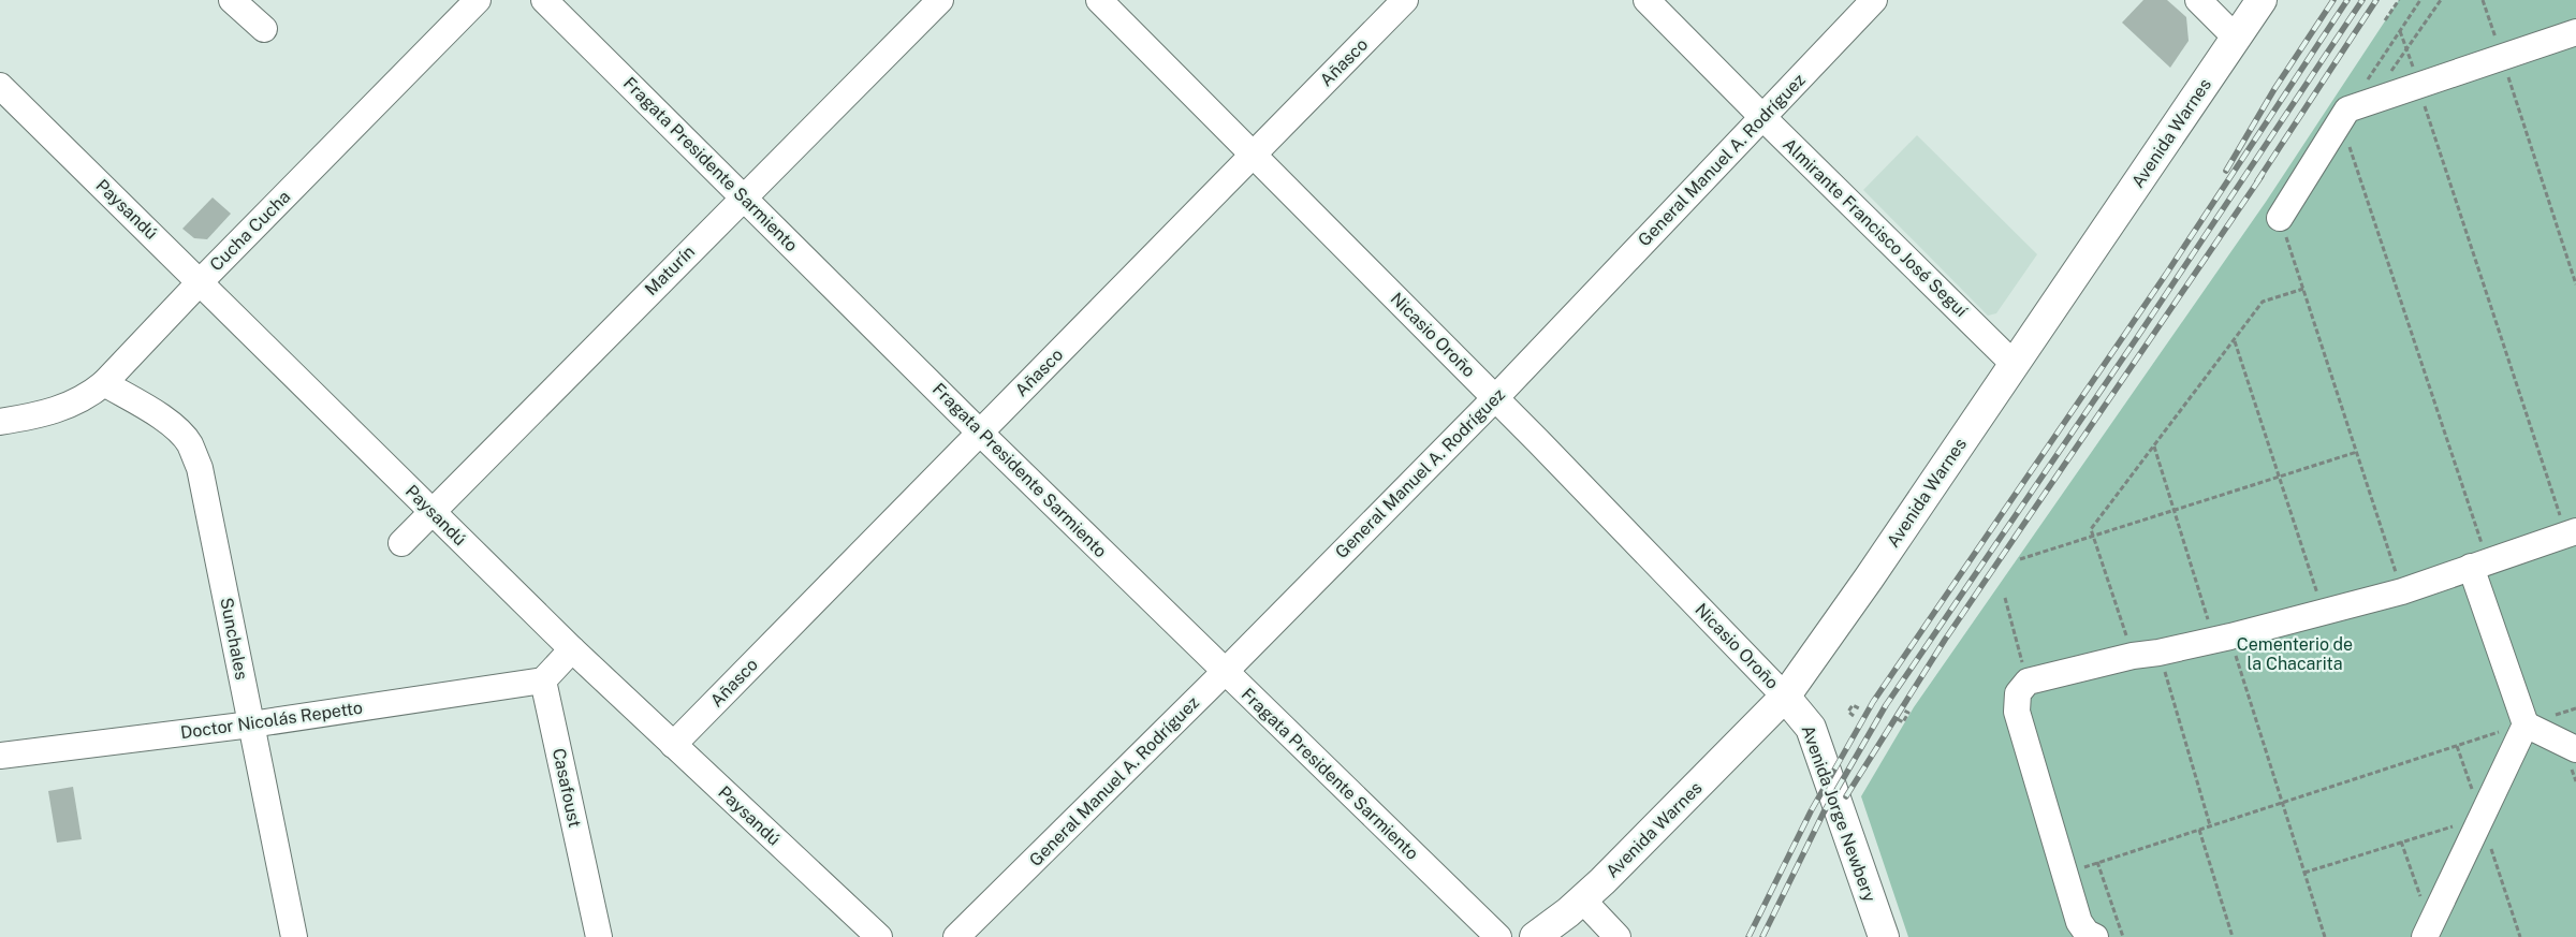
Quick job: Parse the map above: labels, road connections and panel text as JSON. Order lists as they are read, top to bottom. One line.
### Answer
{"streets":{"main road":["Avenida Warnes","Avenida Jorge Newbery"],"street":["Añasco","General Manuel A. Rodríguez","Fragata Presidente Sarmiento","Paysandú","Almirante Francisco José Seguí","Cucha Cucha","Maturín","Nicasio Oroño","Sunchales","Doctor Nicolás Repetto","Casafoust"]},"crossings":[["Añasco","Fragata Presidente Sarmiento"],["Añasco","Paysandú"],["Añasco","Nicasio Oroño"],["Avenida Warnes","Almirante Francisco José Seguí"],["Avenida Warnes","Nicasio Oroño"],["Avenida Warnes","Avenida Jorge Newbery"],["General Manuel A. Rodríguez","Fragata Presidente Sarmiento"],["General Manuel A. Rodríguez","Almirante Francisco José Seguí"],["General Manuel A. Rodríguez","Nicasio Oroño"],["Fragata Presidente Sarmiento","Maturín"],["Paysandú","Cucha Cucha"],["Paysandú","Maturín"],["Cucha Cucha","Sunchales"],["Nicasio Oroño","Avenida Jorge Newbery"],["Sunchales","Doctor Nicolás Repetto"],["Doctor Nicolás Repetto","Casafoust"]],"parks":["Cementerio de la Chacarita"]}
